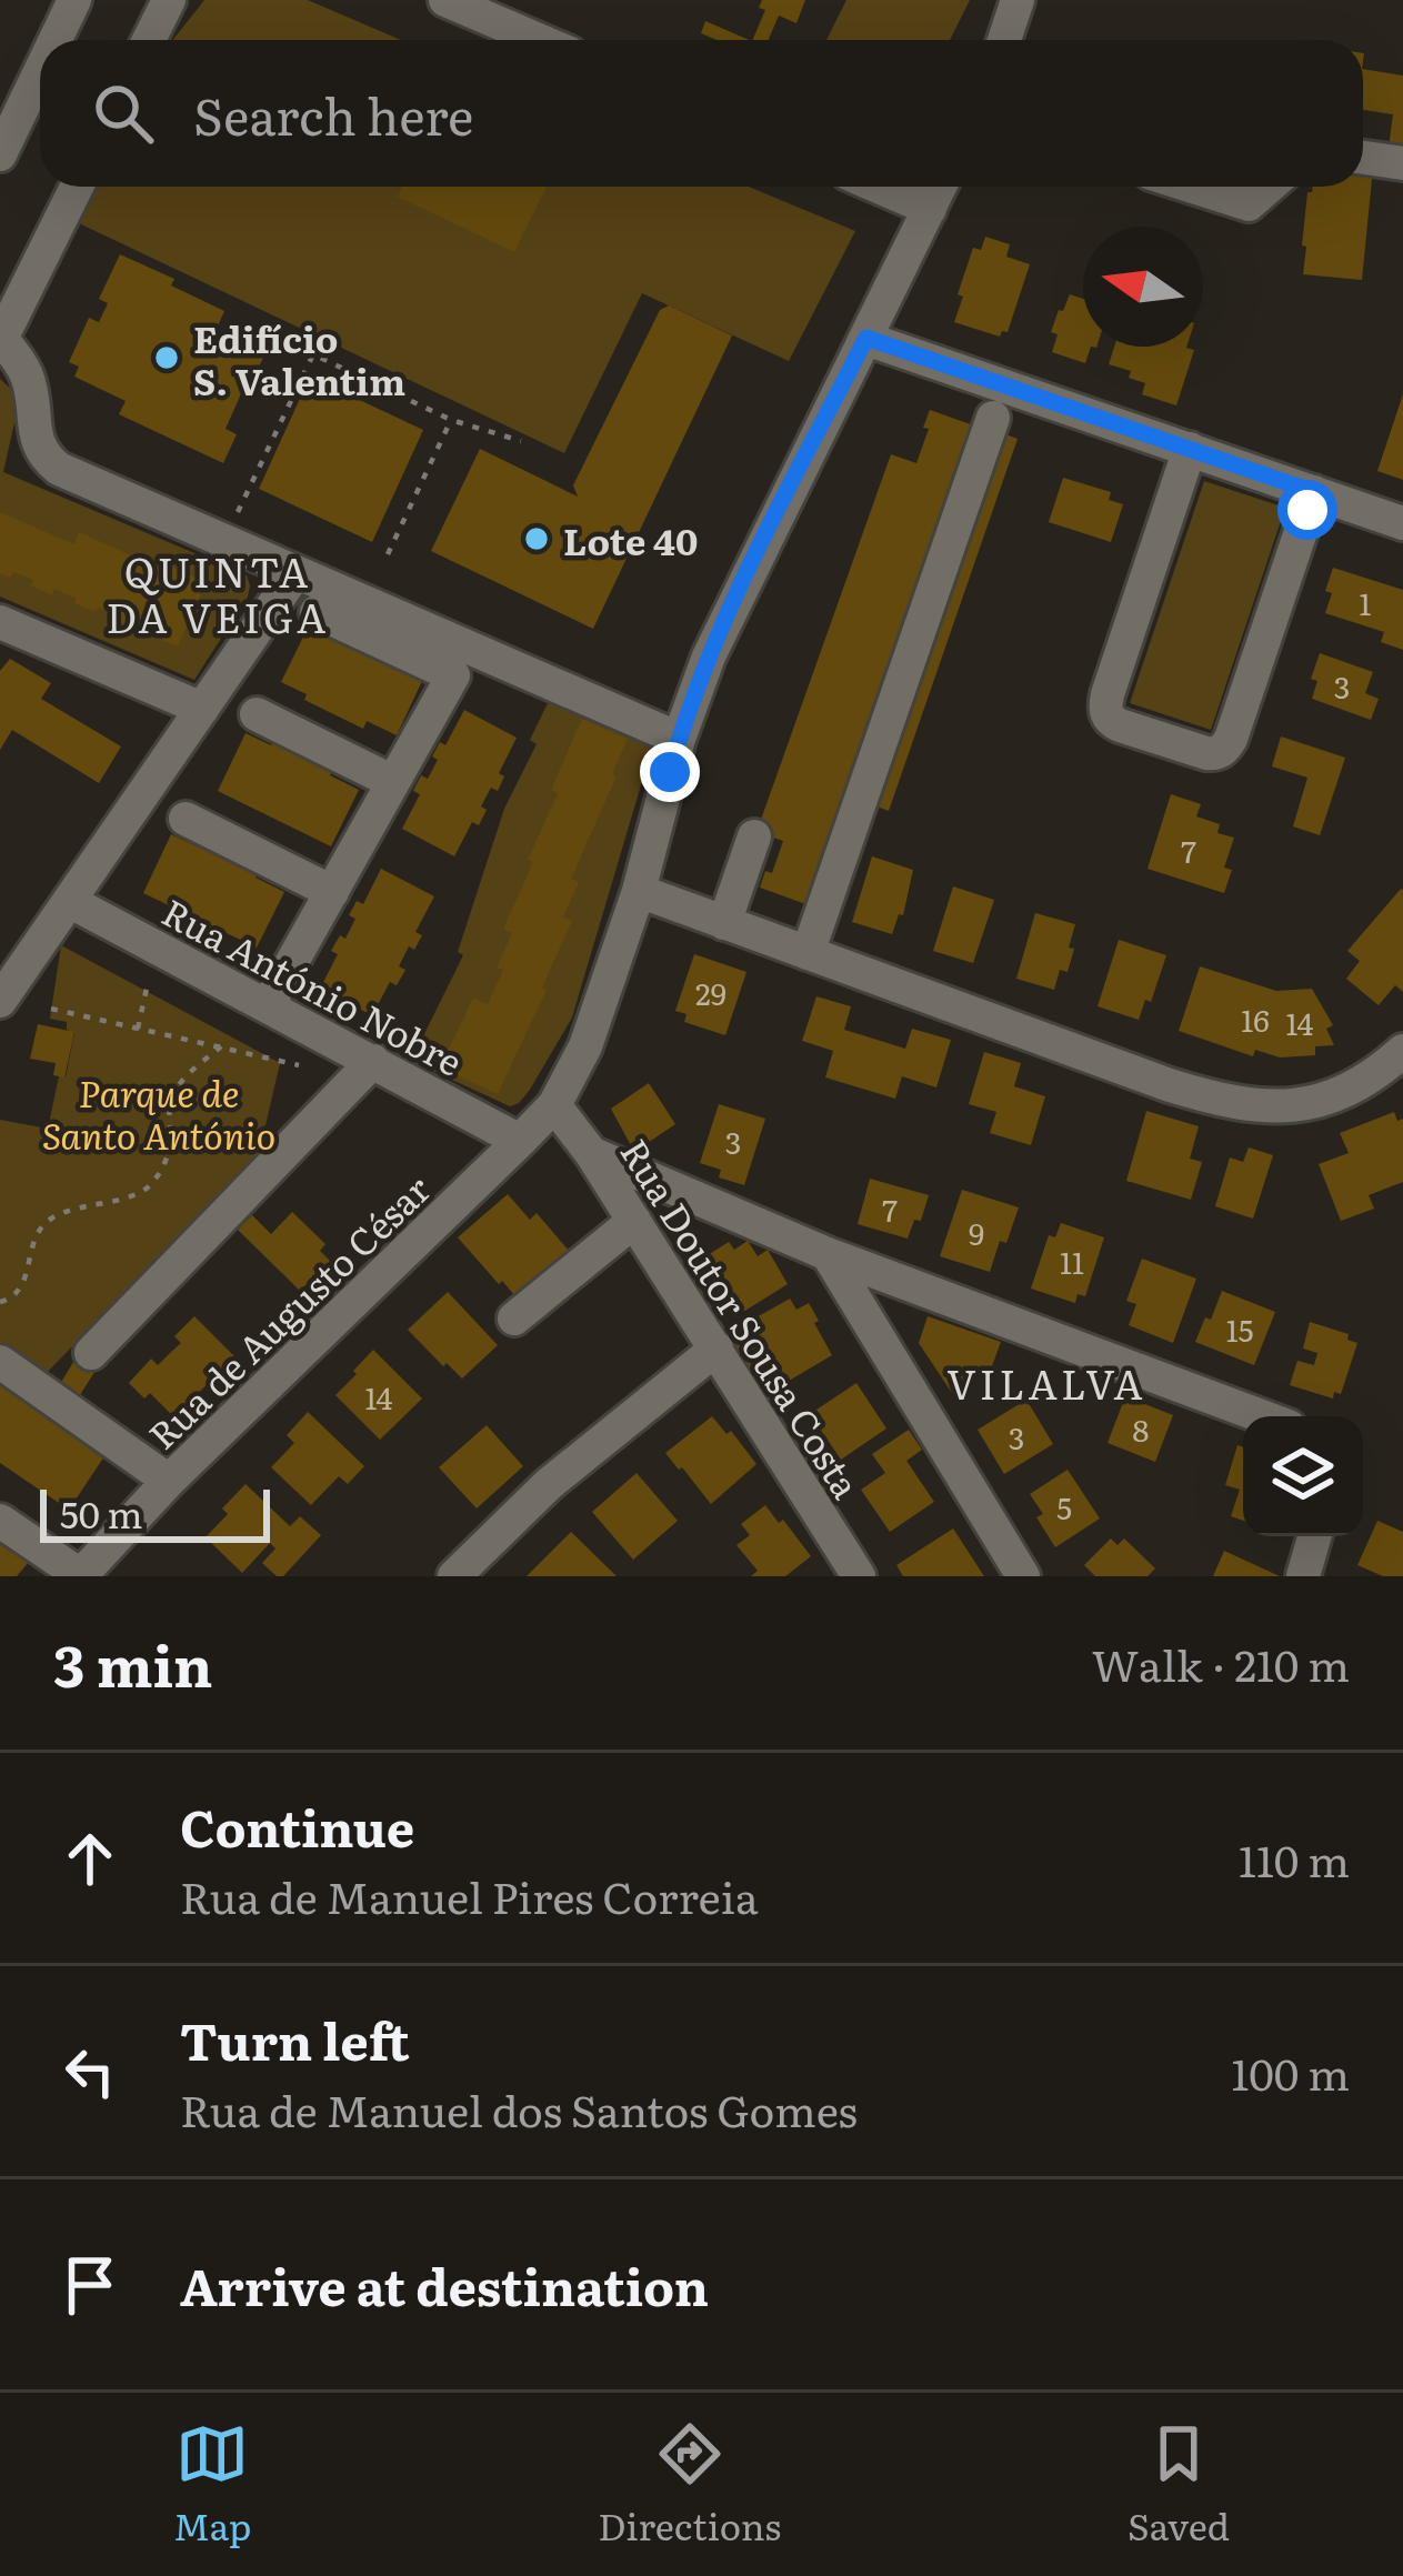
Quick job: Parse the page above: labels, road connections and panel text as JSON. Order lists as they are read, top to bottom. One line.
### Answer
{"streets":{"street":["Rua António Nobre","Rua de Augusto César","Rua Doutor Sousa Costa"]},"crossings":[["Rua António Nobre","Rua de Augusto César"],["Rua de Augusto César","Rua Doutor Sousa Costa"]],"districts":["QUINTA DA VEIGA","VILALVA"],"parks":["Parque de Santo António"],"places":["Edifício S. Valentim","Lote 40"],"house_numbers":["1","3","7","29","16","14","3","7","9","11","15","14","8","3","5"],"scale_bar":"50 m","north":"left","page":{"search":"Search here","scale":"50 m","heading":["3 min","Walk · 210 m"],"list":[["Continue","Rua de Manuel Pires Correia","110 m"],["Turn left","Rua de Manuel dos Santos Gomes","100 m"],"Arrive at destination"],"nav":["Map","Directions","Saved"]}}
